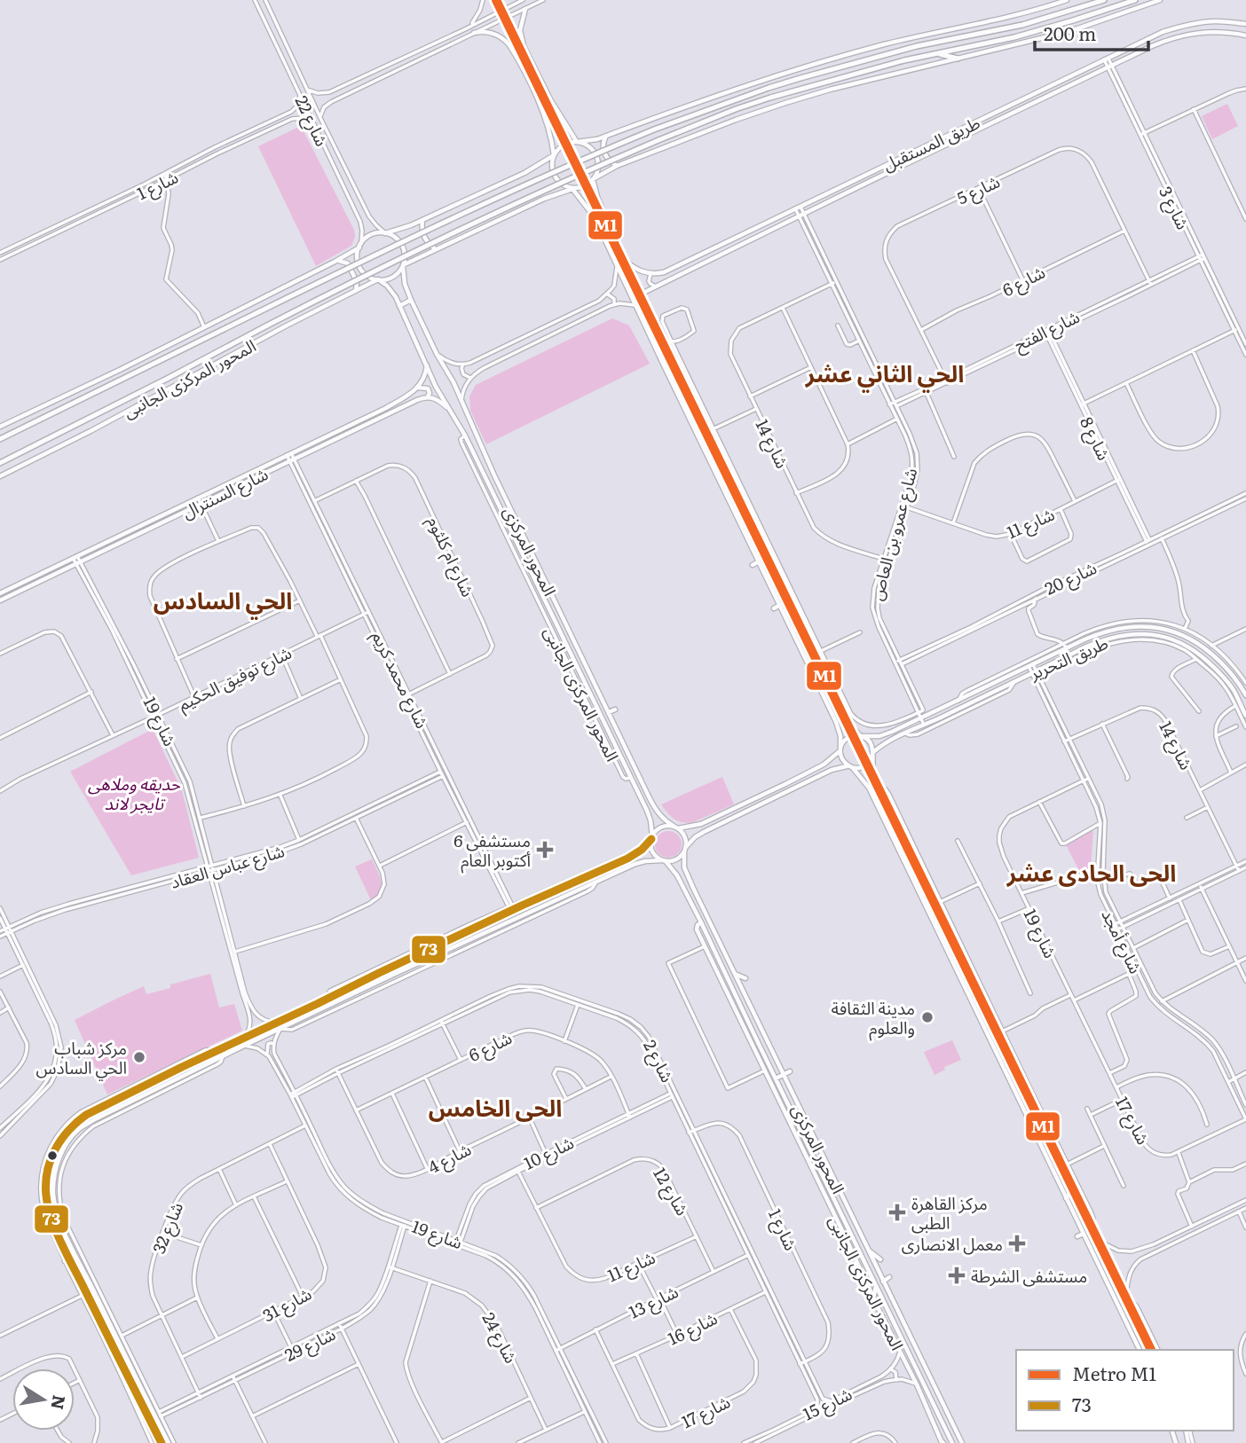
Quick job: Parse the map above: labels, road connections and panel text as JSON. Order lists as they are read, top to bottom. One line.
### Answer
{"streets":{"main road":["طريق المستقبل","المحور المركزى الجانبى","شارع السنترال","المحور المركزى","طريق التحرير"],"street":["شارع 22","شارع 1","شارع 5","شارع 3","شارع 6","شارع الفتح","شارع 8","شارع 14","شارع 11","شارع عمرو بن العاص","شارع ام كلثوم","شارع 20","شارع توفيق الحكيم","شارع محمد كريم","شارع 19","شارع عباس العقاد","شارع أمجد","شارع 2","شارع 17","شارع 10","شارع 4","شارع 12","شارع 32","شارع 13","شارع 31","شارع 16","شارع 24","شارع 29","شارع 15"]},"crossings":[["شارع 22","شارع 1"],["شارع 22","المحور المركزى الجانبى"],["شارع 22","المحور المركزى"],["طريق المستقبل","شارع 3"],["طريق المستقبل","شارع عمرو بن العاص"],["شارع 1","شارع 2"],["شارع 5","شارع 6"],["شارع 5","شارع الفتح"],["شارع 3","شارع الفتح"],["شارع 6","شارع 10"],["شارع 6","شارع 4"],["شارع الفتح","شارع 8"],["شارع الفتح","شارع عمرو بن العاص"],["المحور المركزى الجانبى","المحور المركزى"],["المحور المركزى الجانبى","شارع 15"],["شارع 8","شارع 11"],["شارع 8","شارع 20"],["شارع 14","شارع عمرو بن العاص"],["شارع 14","شارع أمجد"],["شارع السنترال","شارع محمد كريم"],["شارع السنترال","شارع 19"],["شارع 11","شارع عمرو بن العاص"],["شارع 11","شارع 10"],["شارع 11","شارع 12"],["شارع عمرو بن العاص","شارع 20"],["شارع عمرو بن العاص","طريق التحرير"],["شارع ام كلثوم","شارع محمد كريم"],["طريق التحرير","شارع أمجد"],["شارع توفيق الحكيم","شارع محمد كريم"],["شارع توفيق الحكيم","شارع 19"],["شارع محمد كريم","شارع عباس العقاد"],["شارع 19","شارع عباس العقاد"],["شارع 19","شارع أمجد"],["شارع 19","شارع 2"],["شارع 19","شارع 17"],["شارع 19","شارع 10"],["شارع 19","شارع 32"],["شارع 19","شارع 13"],["شارع 19","شارع 29"],["شارع 2","شارع 10"],["شارع 2","شارع 4"],["شارع 2","شارع 13"],["شارع 2","شارع 16"],["شارع 2","شارع 15"],["شارع 17","شارع 13"],["شارع 17","شارع 16"],["شارع 12","شارع 13"],["شارع 32","شارع 31"],["شارع 32","شارع 29"],["شارع 24","شارع 29"]],"districts":["الحي الثاني عشر","الحي السادس","الحى الحادى عشر","الحى الخامس"],"parks":["حديقه وملاهى تايجر لاند"],"places":{"health":["مستشفى 6 أكتوبر العام","مركز القاهرة الطبى","معمل الانصارى","مستشفى الشرطة"],"other":["مدينة الثقافة والعلوم","مركز شباب الحي السادس"]},"lines":["metro line M1","transit line 73"],"legend":["Metro M1","73"],"scale_bar":"200 m","north":"right"}
